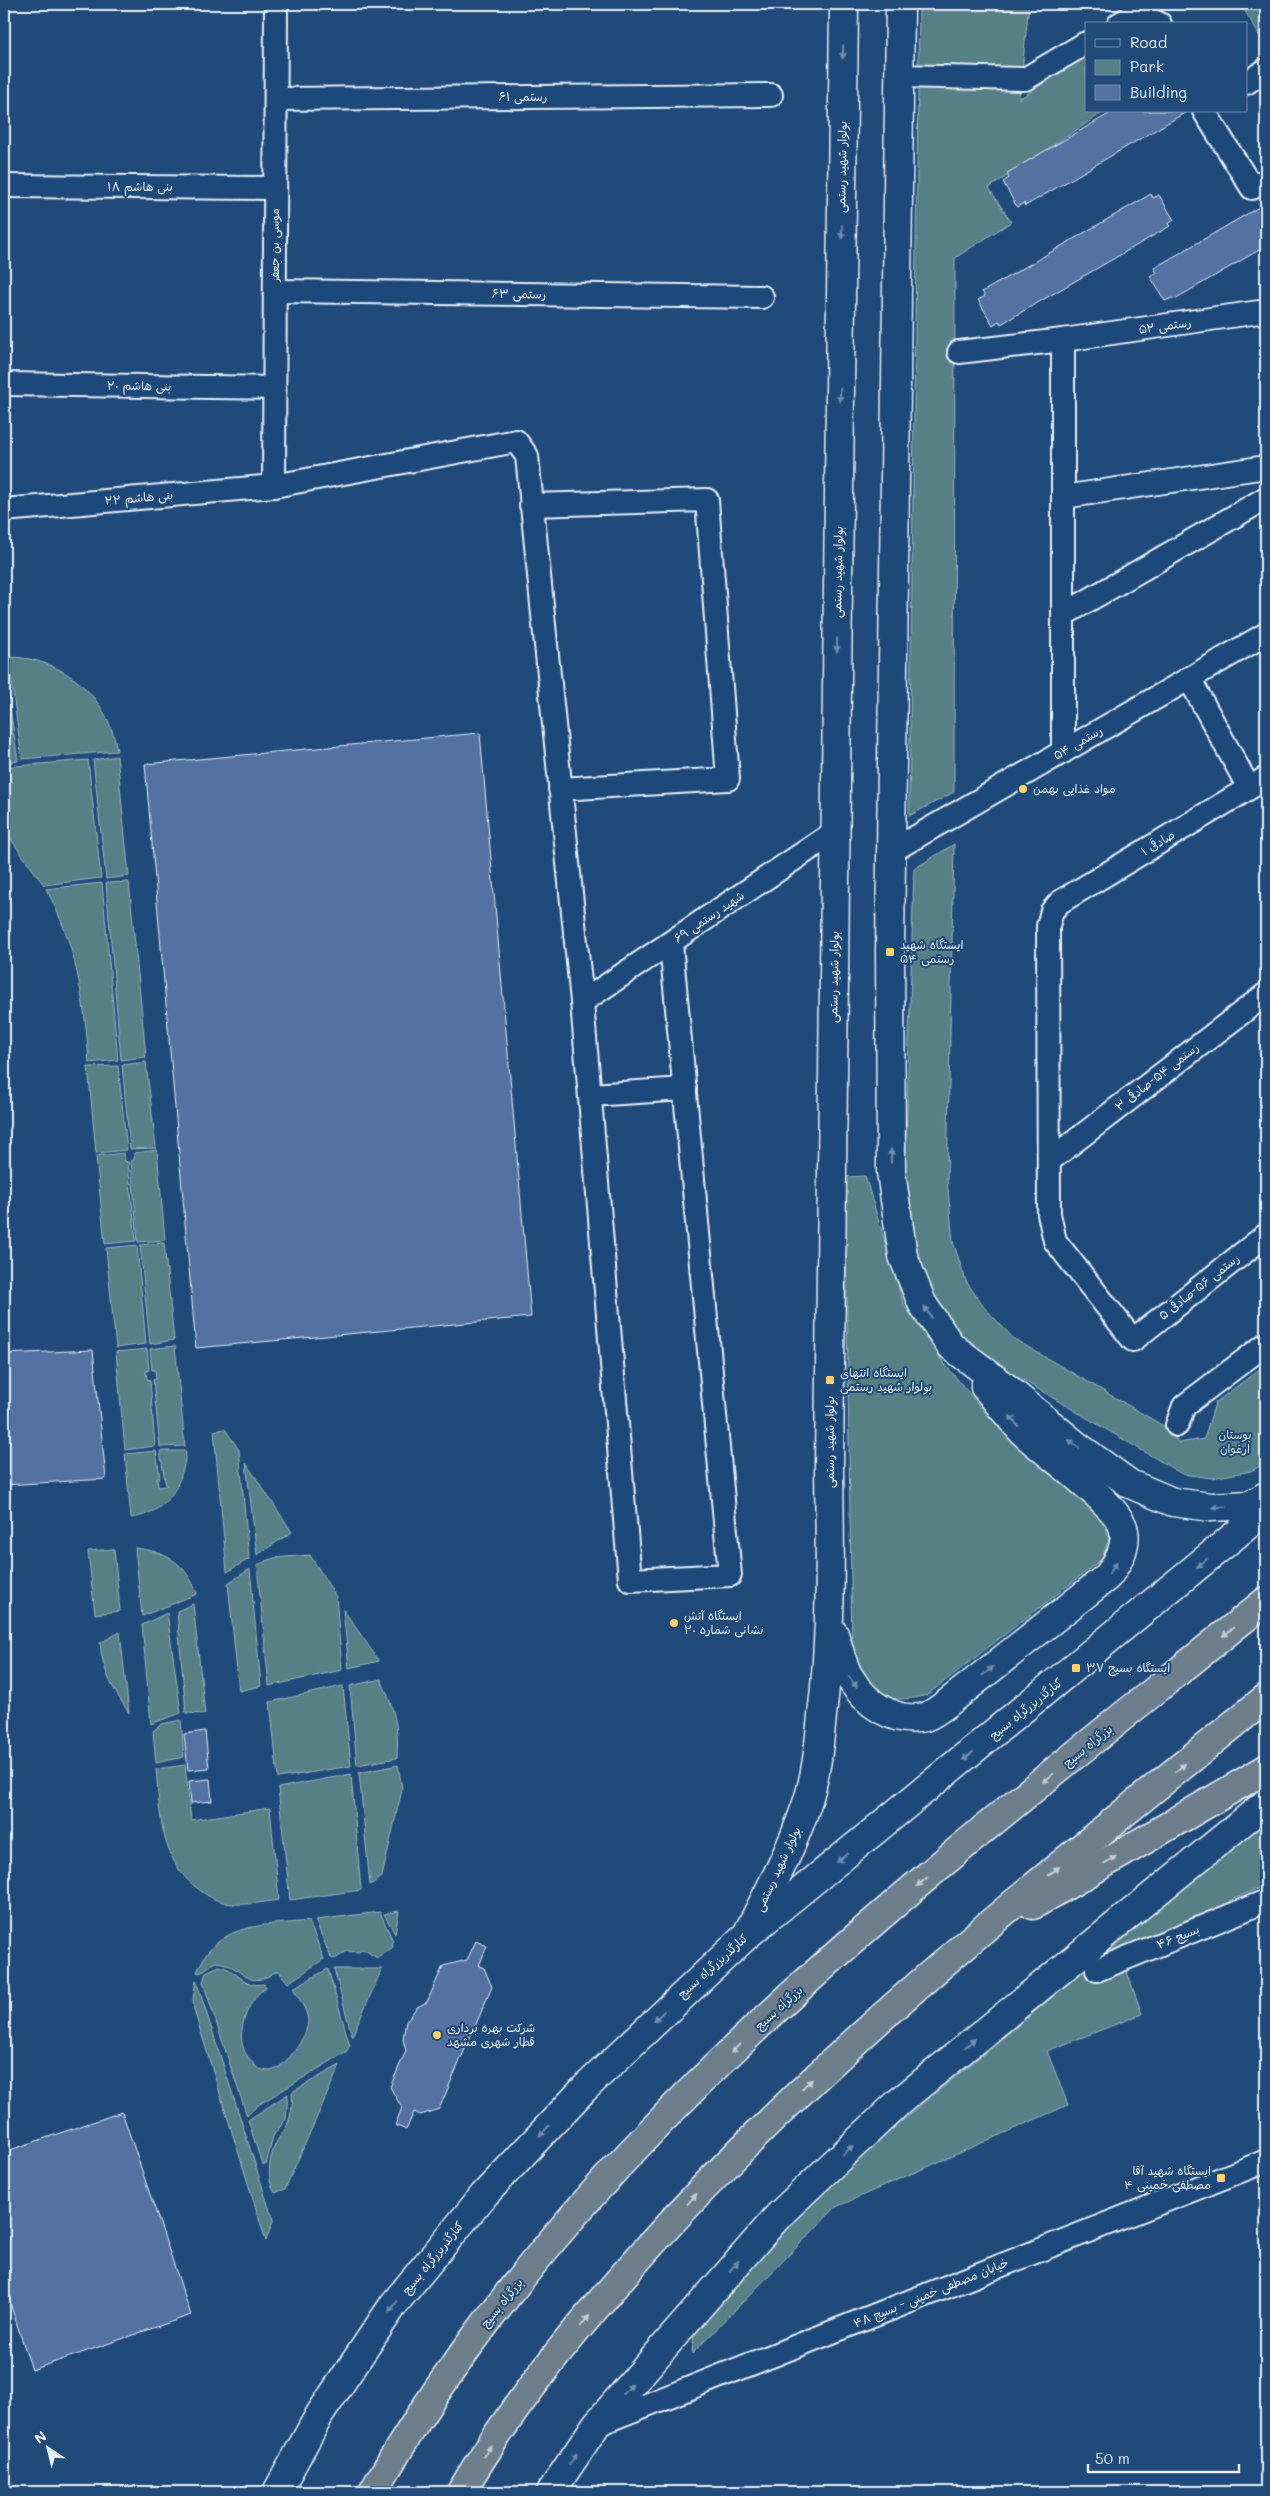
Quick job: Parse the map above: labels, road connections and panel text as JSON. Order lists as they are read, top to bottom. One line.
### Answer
{"streets":{"highway":["بزرگراه بسیج"],"main road":["بولوار شهید رستمی","کنارگذربزرگراه بسیج"],"street":["رستمی ۶۱","بنی هاشم ۱۸","موسی بن جعفر","رستمی ۶۳","رستمی ۵۲","بنی هاشم ۲۰","بنی هاشم ۲۲","رستمی ۵۴","صادقی ۱","شهید رستمی ۶۹","رستمی ۵۴-صادقی ۳","رستمی ۵۶-صادقی ۵","بسیج ۴۶","خیابان مصطفی خمینی - بسیج ۴۸"]},"crossings":[["رستمی ۶۱","موسی بن جعفر"],["بولوار شهید رستمی","شهید رستمی ۶۹"],["بولوار شهید رستمی","کنارگذربزرگراه بسیج"],["بنی هاشم ۱۸","موسی بن جعفر"],["موسی بن جعفر","رستمی ۶۳"],["موسی بن جعفر","بنی هاشم ۲۰"],["موسی بن جعفر","بنی هاشم ۲۲"],["صادقی ۱","رستمی ۵۴-صادقی ۳"],["صادقی ۱","رستمی ۵۶-صادقی ۵"],["رستمی ۵۴-صادقی ۳","رستمی ۵۶-صادقی ۵"]],"parks":["بوستان ارغوان"],"places":{"other":["مواد غذایی بهمن","ایستگاه آتش نشانی شماره ۲۰","شرکت بهره برداری قطار شهری مشهد"],"transit":["ایستگاه شهید رستمی ۵۴","ایستگاه انتهای بولوار شهید رستمی","ایستگاه بسیج ۳۷","ایستگاه شهید آقا مصطفی خمینی ۴"]},"legend":["Road","Park","Building"],"scale_bar":"50 m","north":"top left"}
